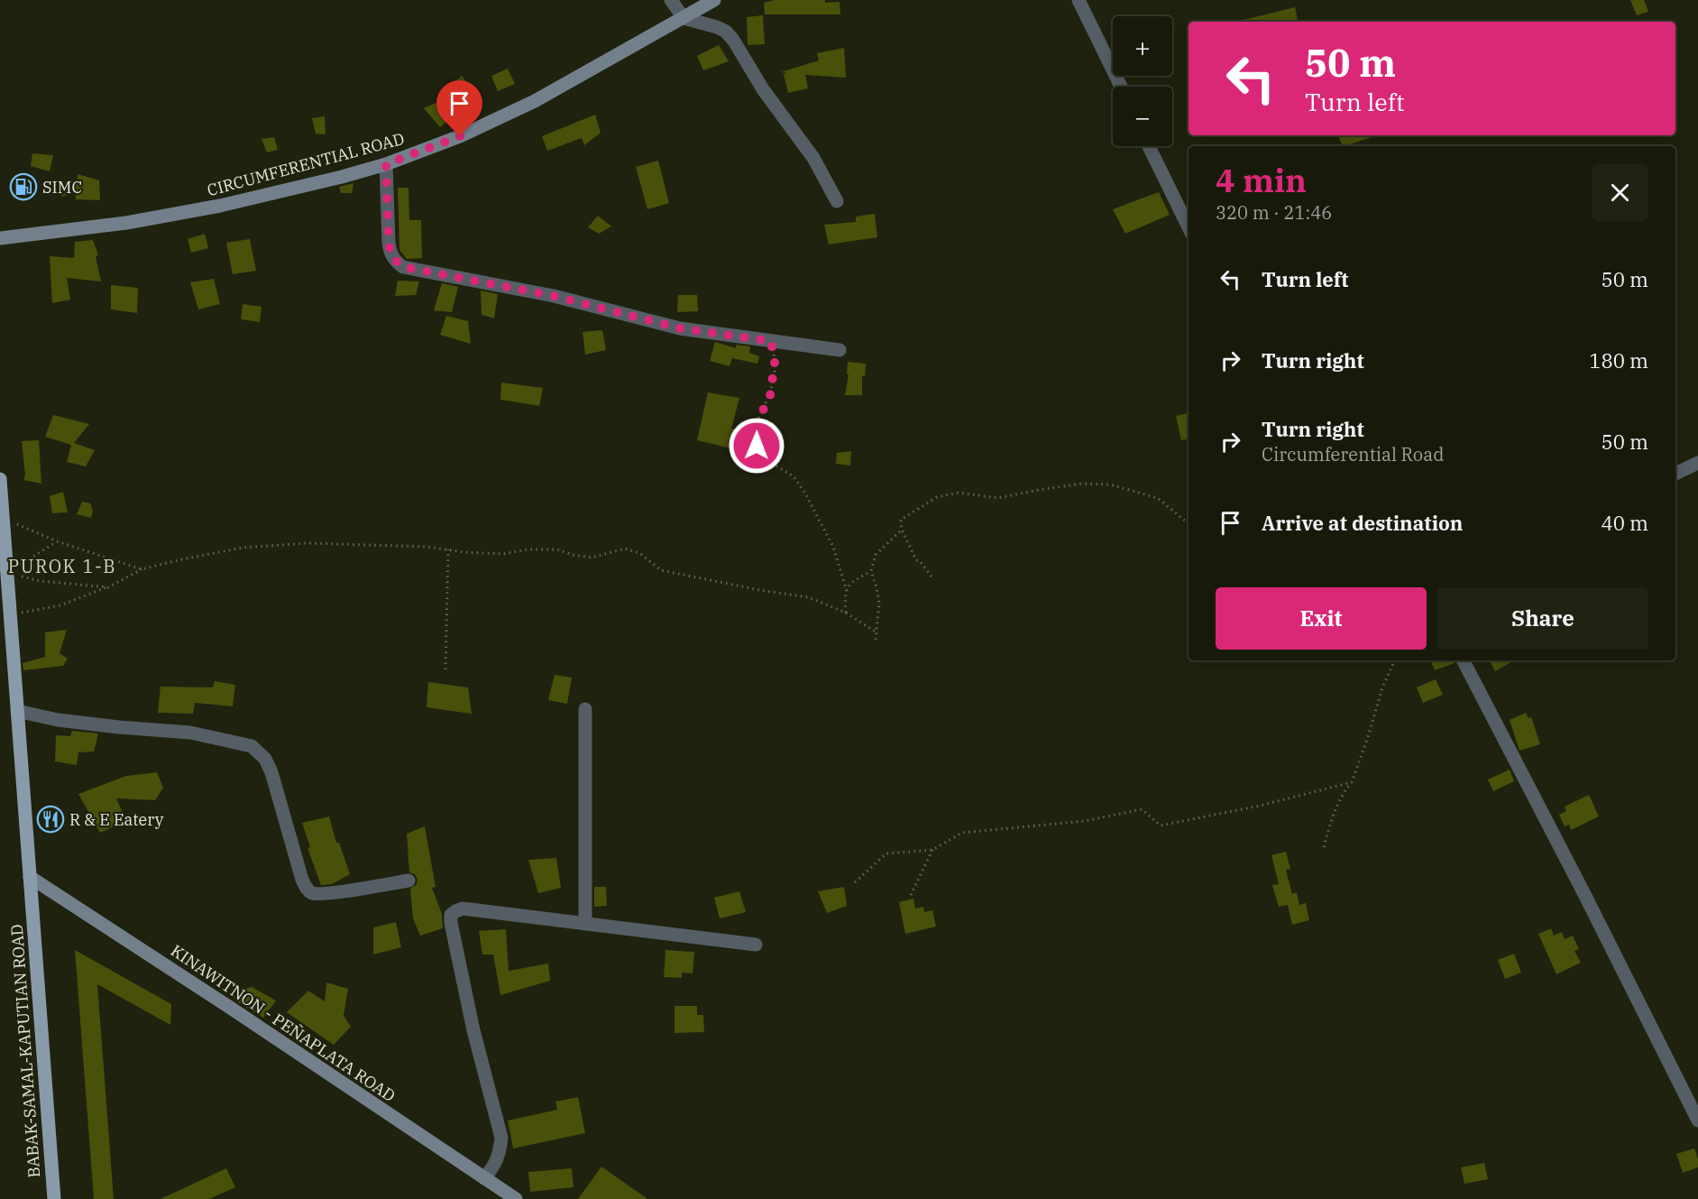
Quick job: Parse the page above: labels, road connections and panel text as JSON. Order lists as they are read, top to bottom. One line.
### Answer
{"streets":{"main road":["CIRCUMFERENTIAL ROAD","KINAWITNON - PEÑAPLATA ROAD","BABAK-SAMAL-KAPUTIAN ROAD"]},"crossings":[["KINAWITNON - PEÑAPLATA ROAD","BABAK-SAMAL-KAPUTIAN ROAD"]],"districts":["PUROK 1-B"],"places":{"fuel station":["SIMC"],"restaurant":["R & E Eatery"]},"page":{"map_buttons":["+","−"],"turn":["50 m","Turn left"],"heading":["4 min","320 m · 21:46"],"list":[{"name":"Turn left","value":"50 m"},{"name":"Turn right","value":"180 m"},{"name":"Turn right","note":"Circumferential Road","value":"50 m"},{"name":"Arrive at destination","value":"40 m"}],"buttons":["Exit","Share"]}}
